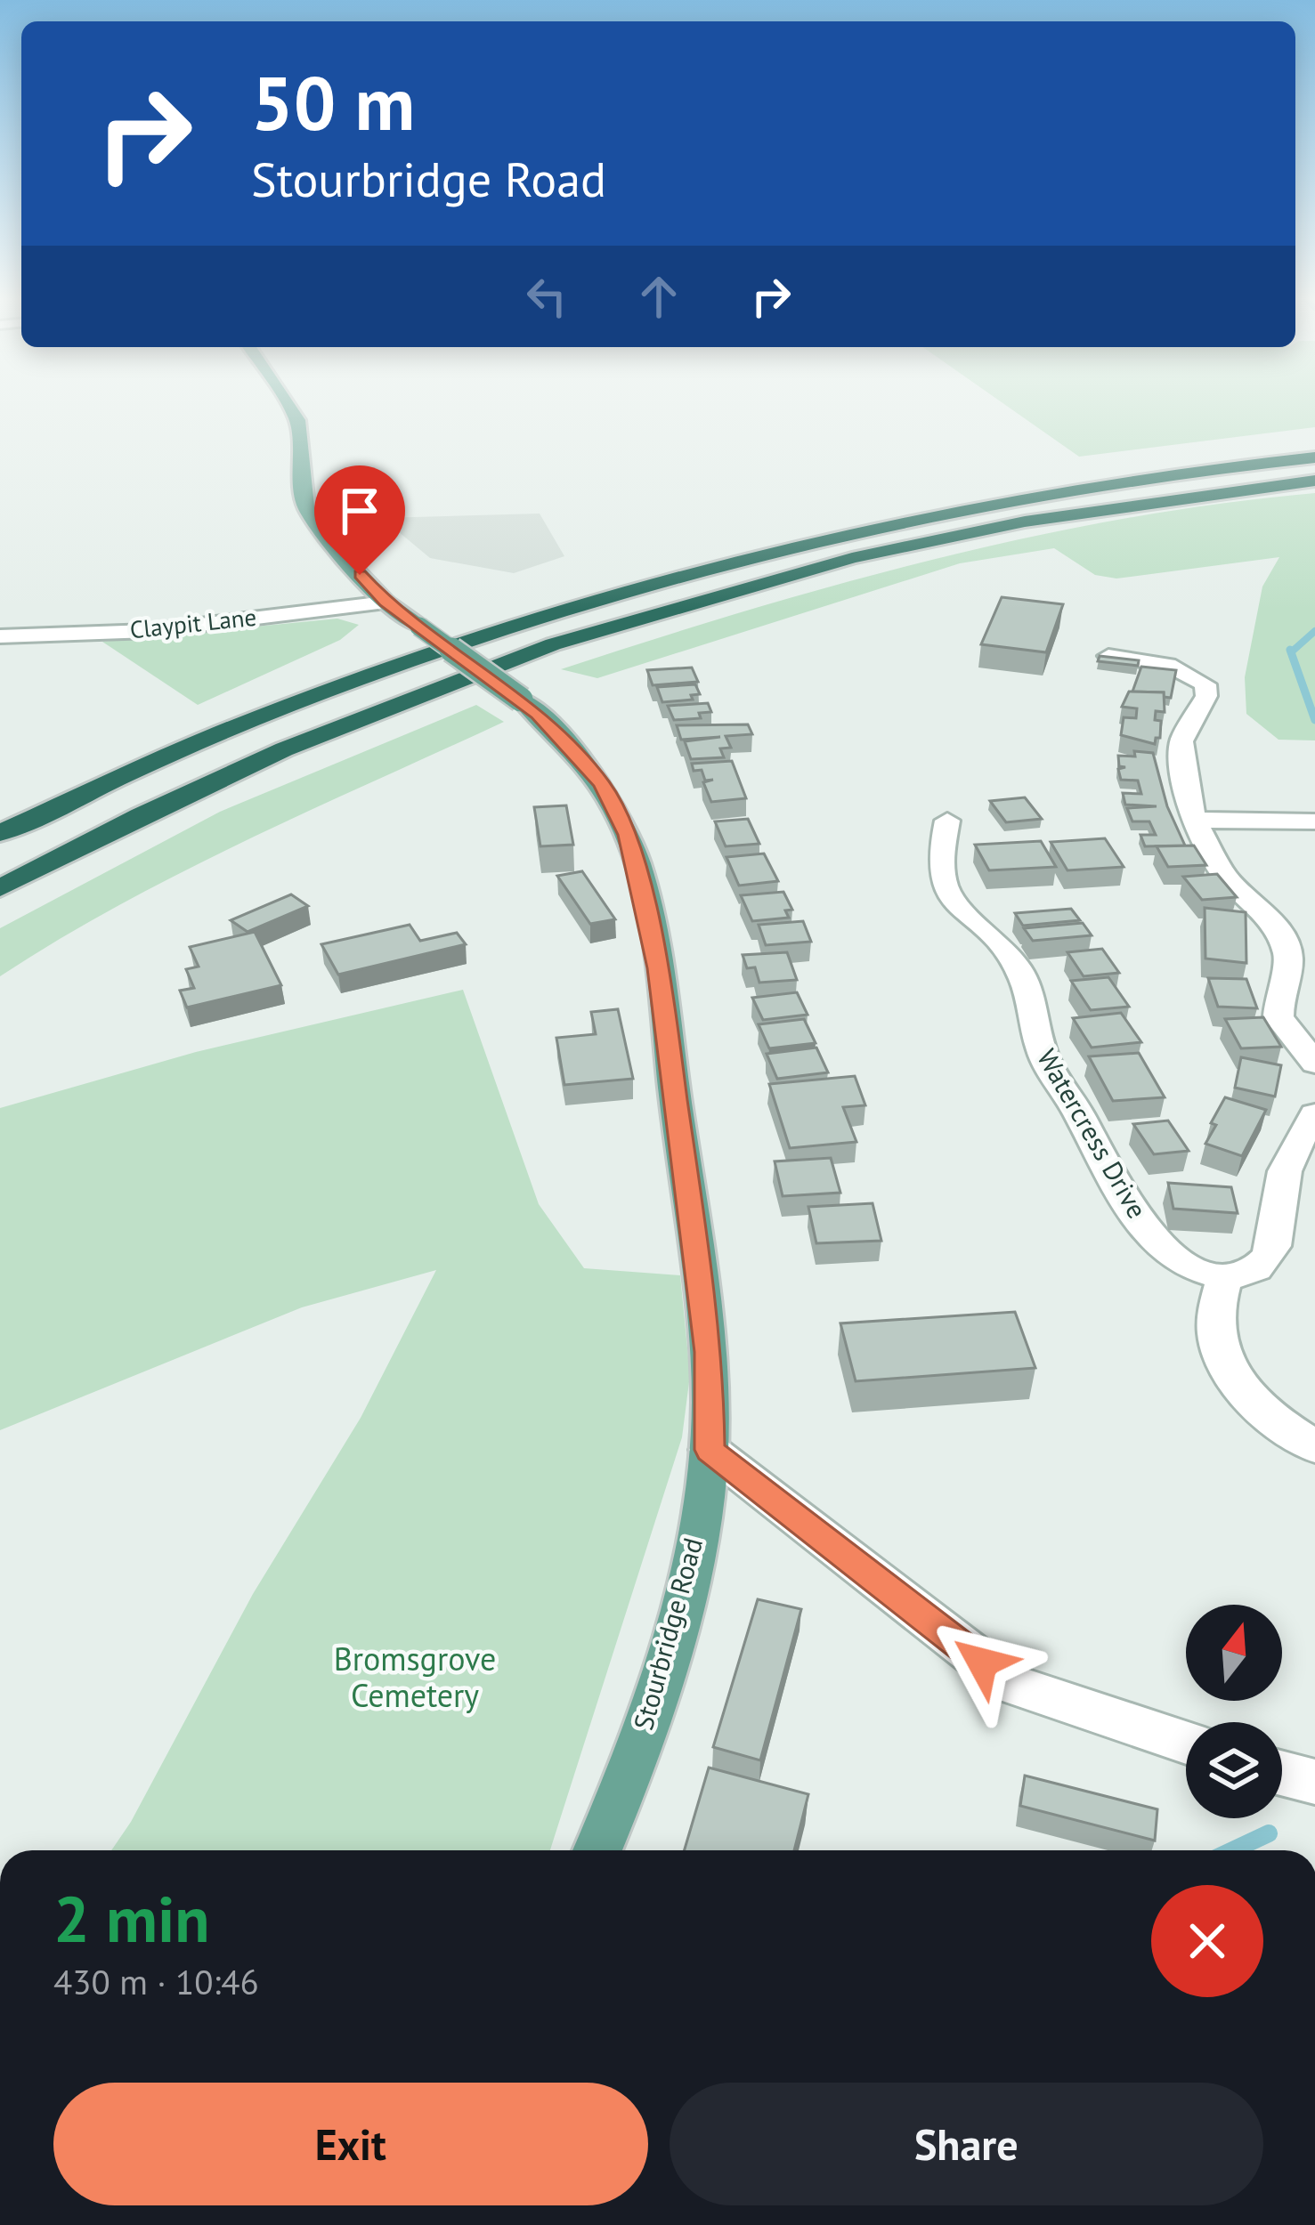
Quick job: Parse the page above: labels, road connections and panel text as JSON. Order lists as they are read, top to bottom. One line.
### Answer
{"streets":{"main road":["Stourbridge Road"],"street":["Claypit Lane","Watercress Drive"]},"crossings":[["Claypit Lane","Stourbridge Road"]],"parks":["Bromsgrove Cemetery"],"north":"top","page":{"turn":["50 m","Stourbridge Road"],"heading":["2 min","430 m · 10:46"],"buttons":["Exit","Share"]}}
